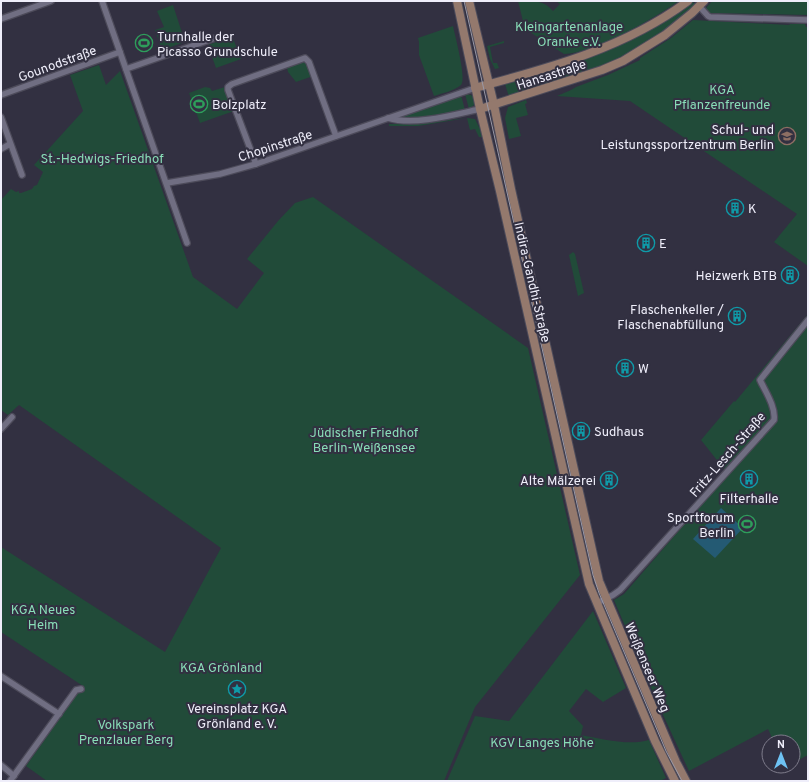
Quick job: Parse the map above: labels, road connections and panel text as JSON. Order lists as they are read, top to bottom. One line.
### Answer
{"streets":{"main road":["Hansastraße","Indira-Gandhi-Straße","Weißenseer Weg"],"street":["Gounodstraße","Chopinstraße","Fritz-Lesch-Straße"]},"crossings":[["Hansastraße","Chopinstraße"],["Hansastraße","Indira-Gandhi-Straße"],["Chopinstraße","Indira-Gandhi-Straße"],["Indira-Gandhi-Straße","Weißenseer Weg"],["Fritz-Lesch-Straße","Weißenseer Weg"]],"parks":["Kleingartenanlage Oranke e.V.","KGA Pflanzenfreunde","St.-Hedwigs-Friedhof","Jüdischer Friedhof Berlin-Weißensee","KGA Neues Heim","KGA Grönland","Volkspark Prenzlauer Berg","KGV Langes Höhe"],"places":{"sports":["Turnhalle der Picasso Grundschule","Bolzplatz","Sportforum Berlin"],"school or university":["Schul- und Leistungssportzentrum Berlin"],"building":["K","E","Heizwerk BTB","Flaschenkeller / Flaschenabfüllung","W","Sudhaus","Filterhalle","Alte Mälzerei"],"place":["Vereinsplatz KGA Grönland e. V."]},"north":"top"}
